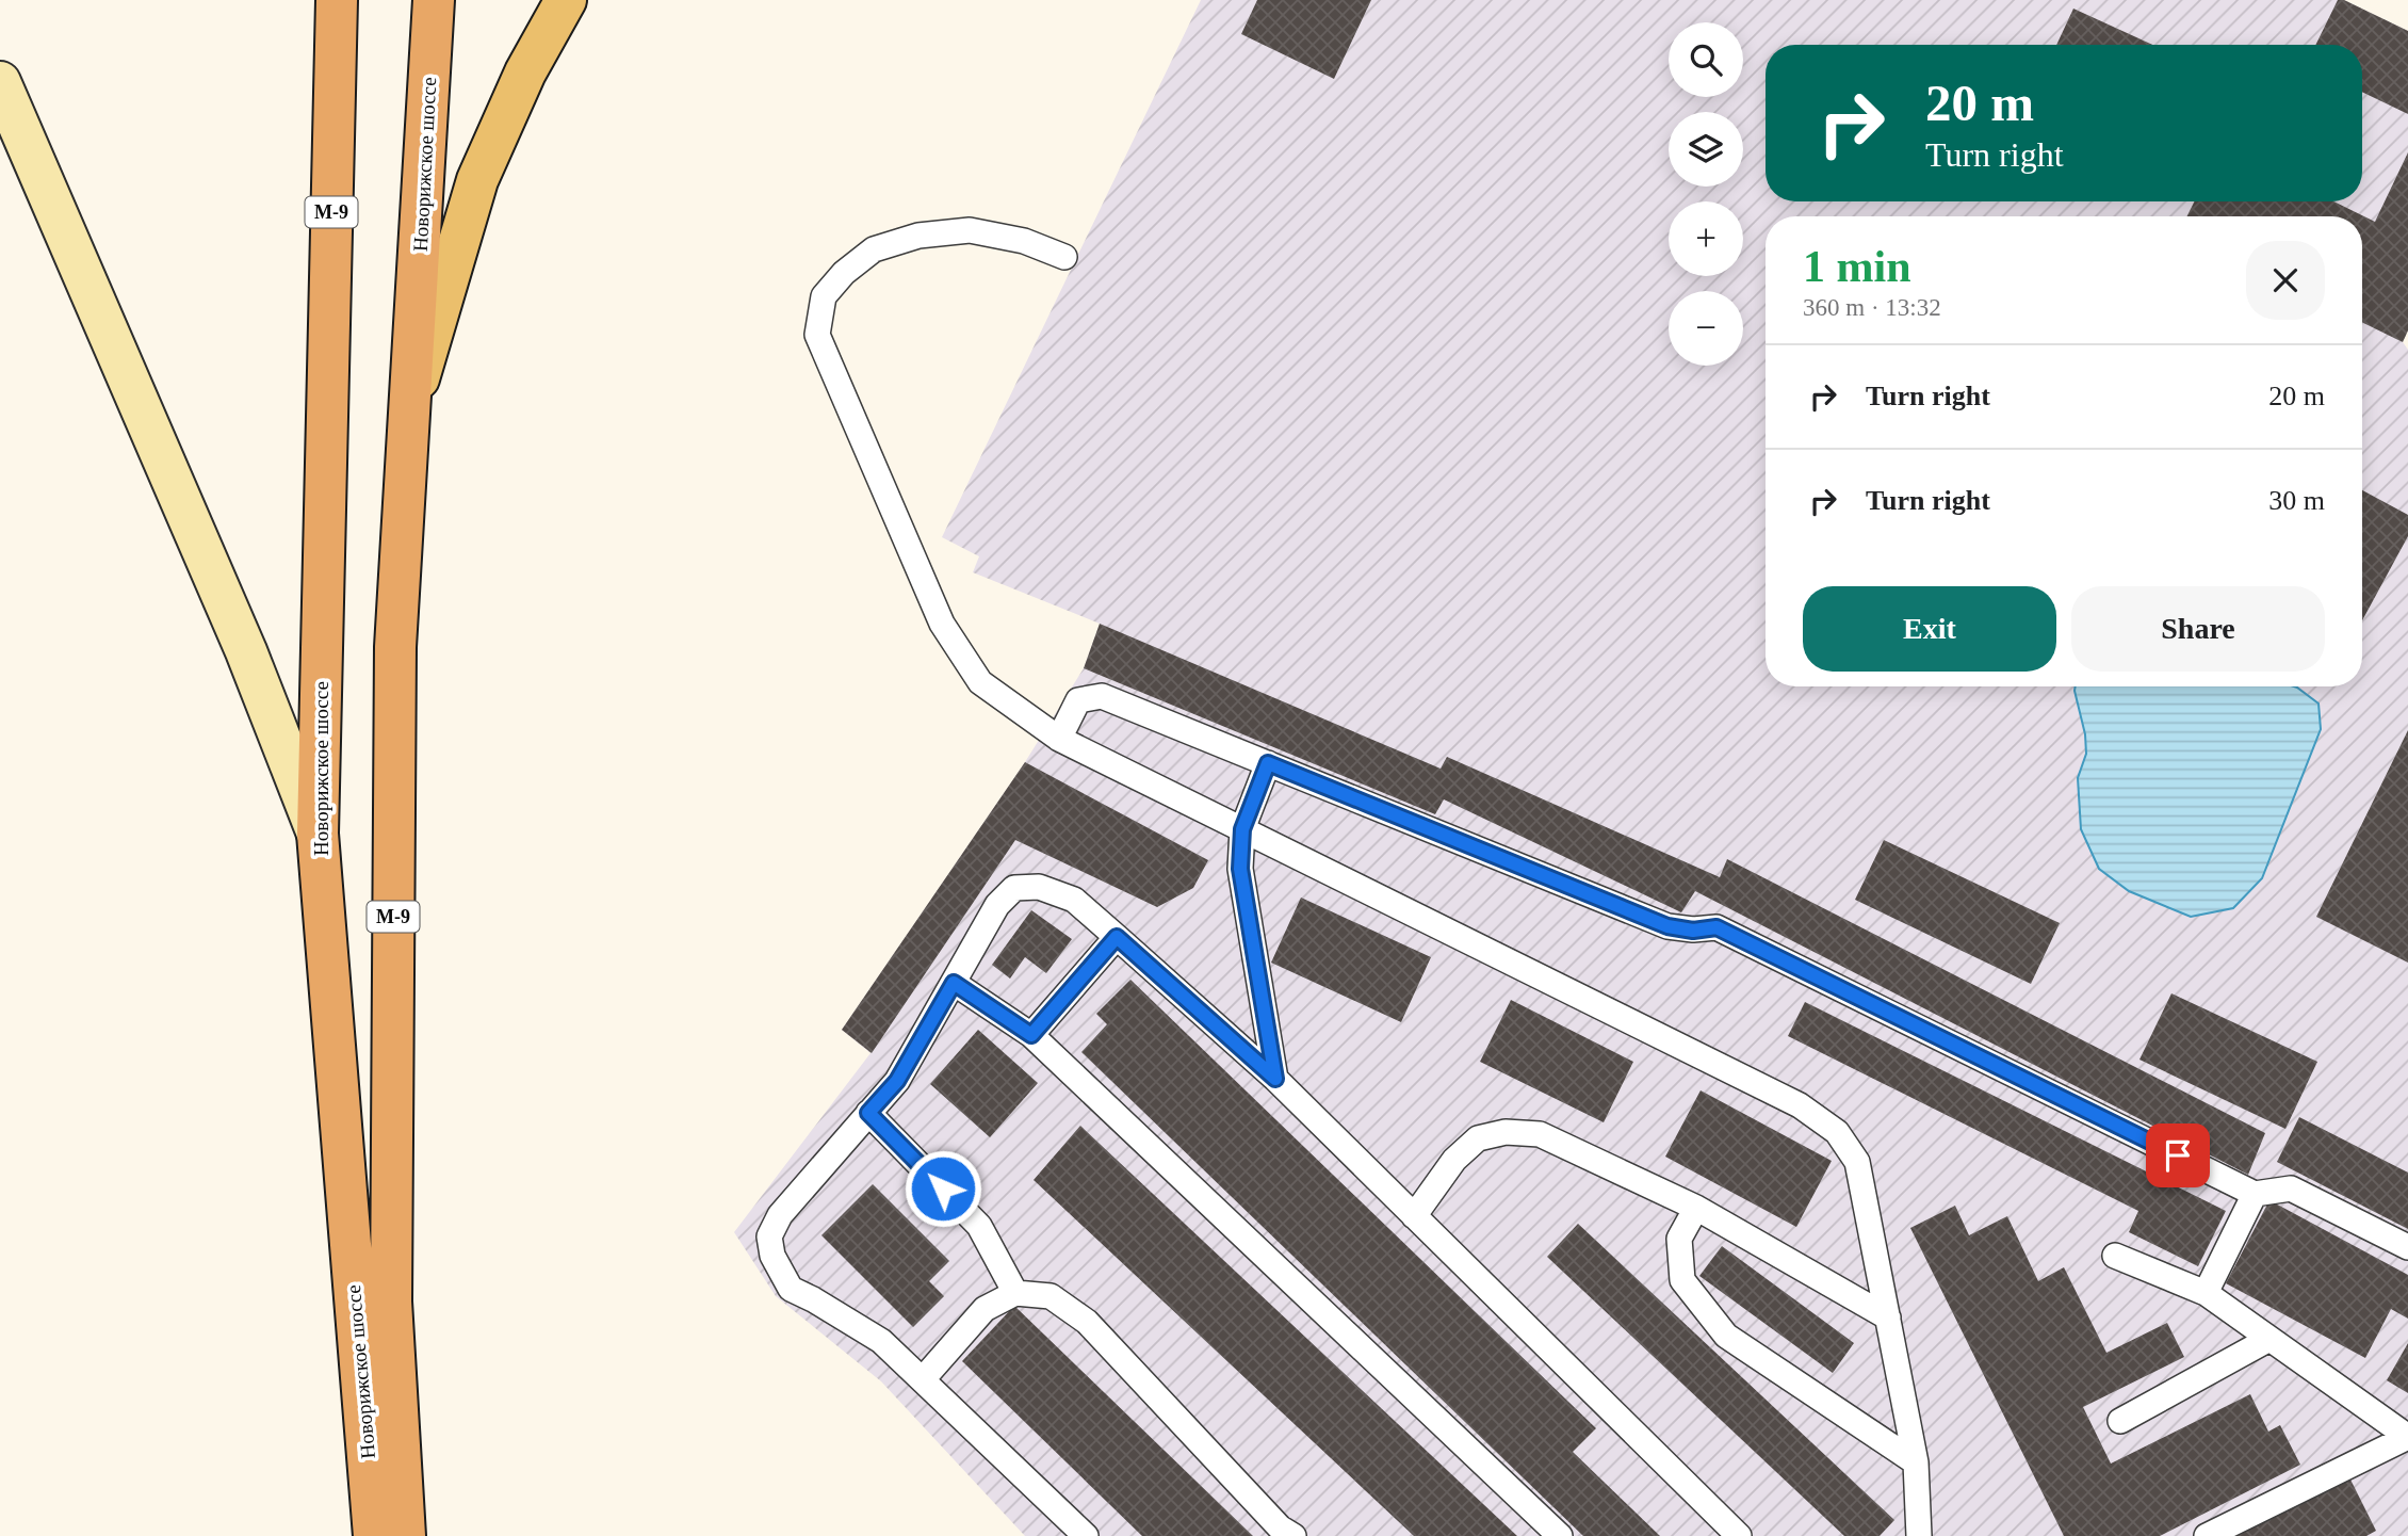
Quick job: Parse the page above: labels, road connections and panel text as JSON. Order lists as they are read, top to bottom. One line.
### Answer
{"streets":{"highway":["Новорижское шоссе","М-9"]},"page":{"map_buttons":["+","−"],"turn":["20 m","Turn right"],"heading":["1 min","360 m · 13:32"],"list":[{"name":"Turn right","value":"20 m"},{"name":"Turn right","value":"30 m"}],"buttons":["Exit","Share"]}}
